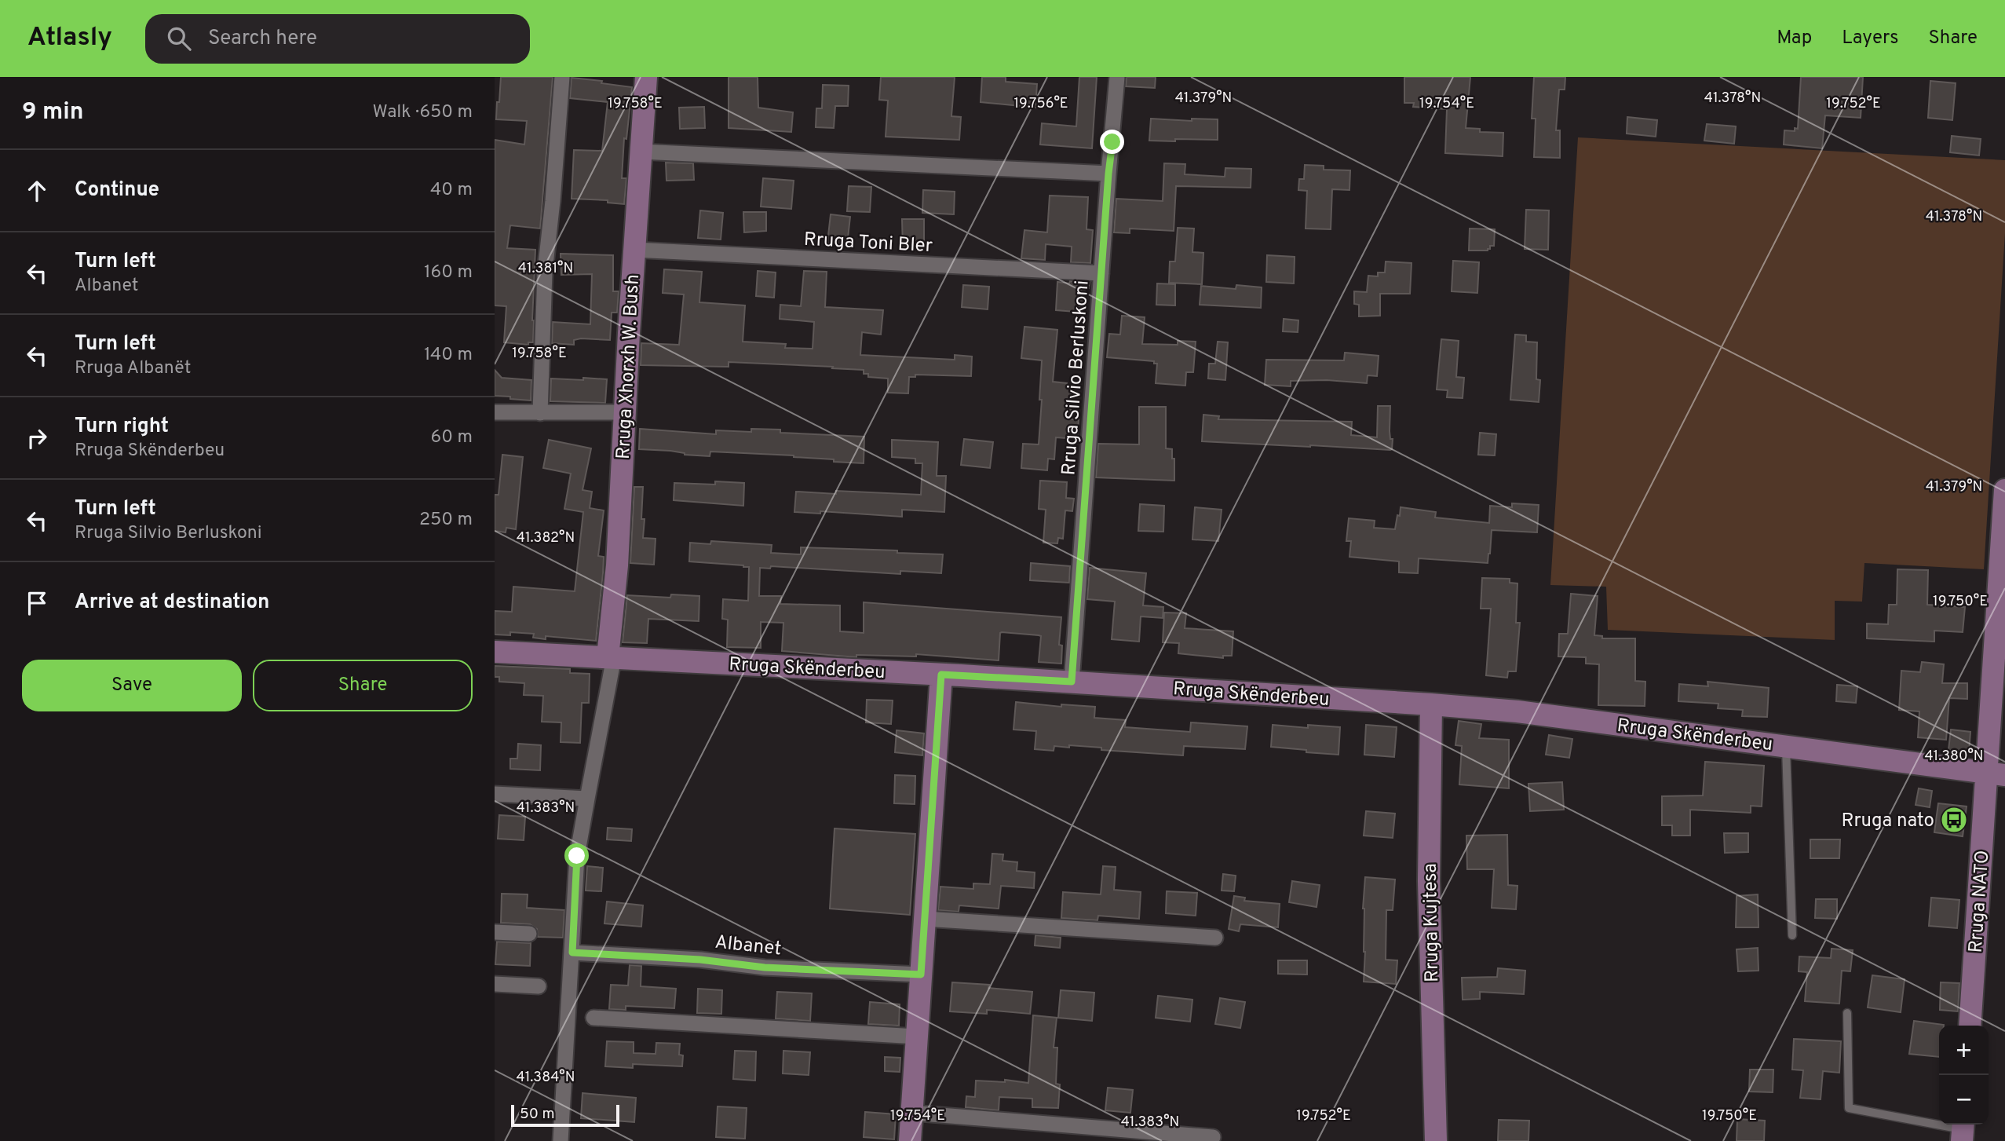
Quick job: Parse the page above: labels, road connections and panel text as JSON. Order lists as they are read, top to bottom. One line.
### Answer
{"streets":{"main road":["Rruga Xhorxh W. Bush","Rruga Skënderbeu","Rruga NATO","Rruga Kujtesa"],"street":["Rruga Toni Bler","Rruga Silvio Berluskoni","Albanet"]},"crossings":[["Rruga Toni Bler","Rruga Xhorxh W. Bush"],["Rruga Toni Bler","Rruga Silvio Berluskoni"],["Rruga Xhorxh W. Bush","Rruga Skënderbeu"],["Rruga Silvio Berluskoni","Rruga Skënderbeu"],["Rruga Skënderbeu","Rruga NATO"],["Rruga Skënderbeu","Rruga Kujtesa"]],"places":{"bus stop":["Rruga nato"]},"scale_bar":"50 m","page":{"header":"Atlasly","search":"Search here","nav":["Map","Layers","Share"],"heading":["9 min","Walk · 650 m"],"list":[["Continue","40 m"],["Turn left","Albanet","160 m"],["Turn left","Rruga Albanët","140 m"],["Turn right","Rruga Skënderbeu","60 m"],["Turn left","Rruga Silvio Berluskoni","250 m"],"Arrive at destination"],"buttons":["Save","Share"],"map_buttons":["+","−"],"scale":"50 m"},"coordinates":["41.379°N","41.378°N","19.758°E","19.756°E","19.754°E","19.752°E","41.381°N","41.382°N","19.750°E","41.380°N","41.383°N","41.384°N"]}
